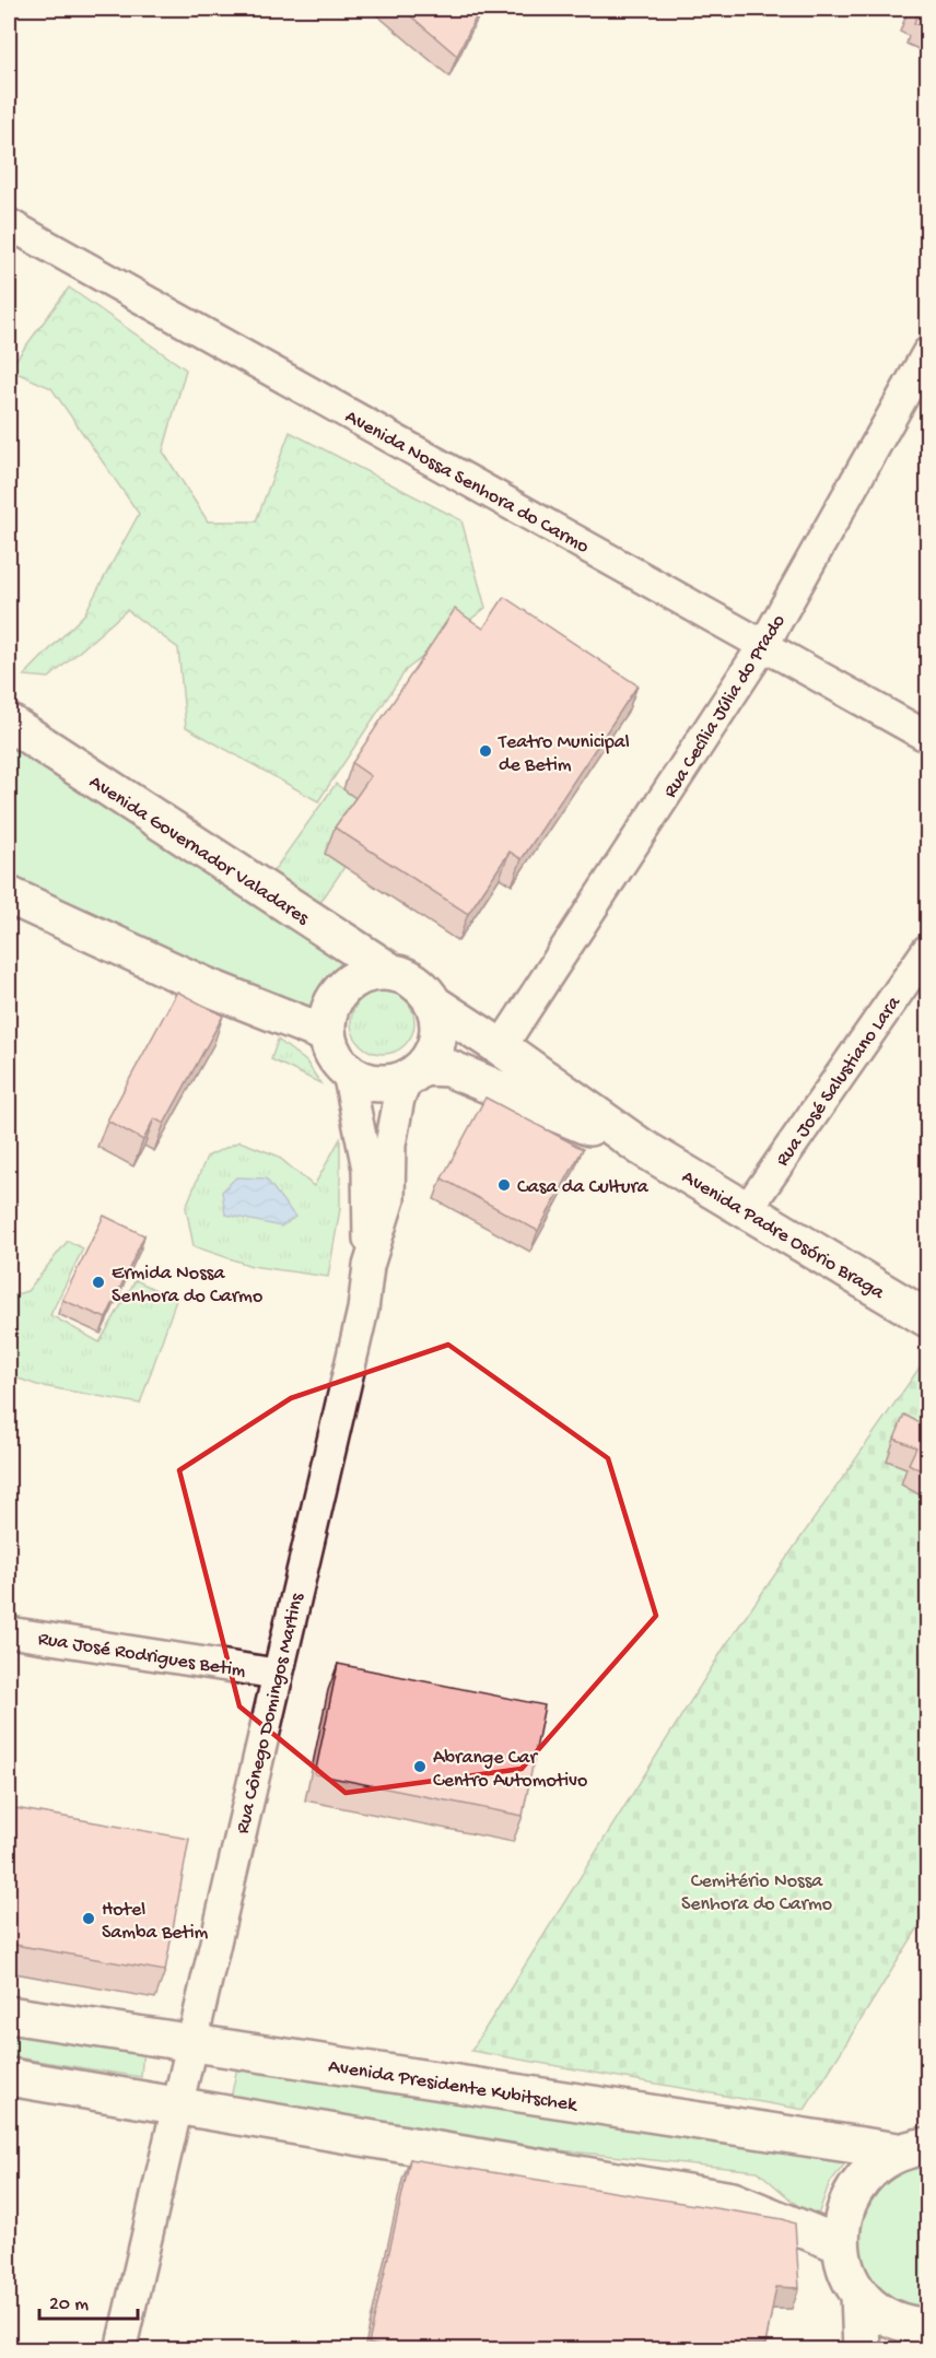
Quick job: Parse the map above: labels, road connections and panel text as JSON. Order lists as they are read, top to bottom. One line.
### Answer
{"streets":{"main road":["Avenida Governador Valadares","Avenida Padre Osório Braga","Avenida Presidente Kubitschek"],"street":["Avenida Nossa Senhora do Carmo","Rua Cecília Júlia do Prado","Rua José Salustiano Lara","Rua José Rodrigues Betim","Rua Cônego Domingos Martins"]},"crossings":[["Avenida Nossa Senhora do Carmo","Rua Cecília Júlia do Prado"],["Rua Cecília Júlia do Prado","Avenida Padre Osório Braga"],["Avenida Governador Valadares","Avenida Padre Osório Braga"],["Avenida Governador Valadares","Rua Cônego Domingos Martins"],["Rua José Salustiano Lara","Avenida Padre Osório Braga"],["Avenida Padre Osório Braga","Rua Cônego Domingos Martins"],["Rua José Rodrigues Betim","Rua Cônego Domingos Martins"],["Rua Cônego Domingos Martins","Avenida Presidente Kubitschek"]],"parks":["Cemitério Nossa Senhora do Carmo"],"places":["Teatro Municipal de Betim","Casa da Cultura","Ermida Nossa Senhora do Carmo","Abrange Car Centro Automotivo","Hotel Samba Betim"],"scale_bar":"20 m"}
